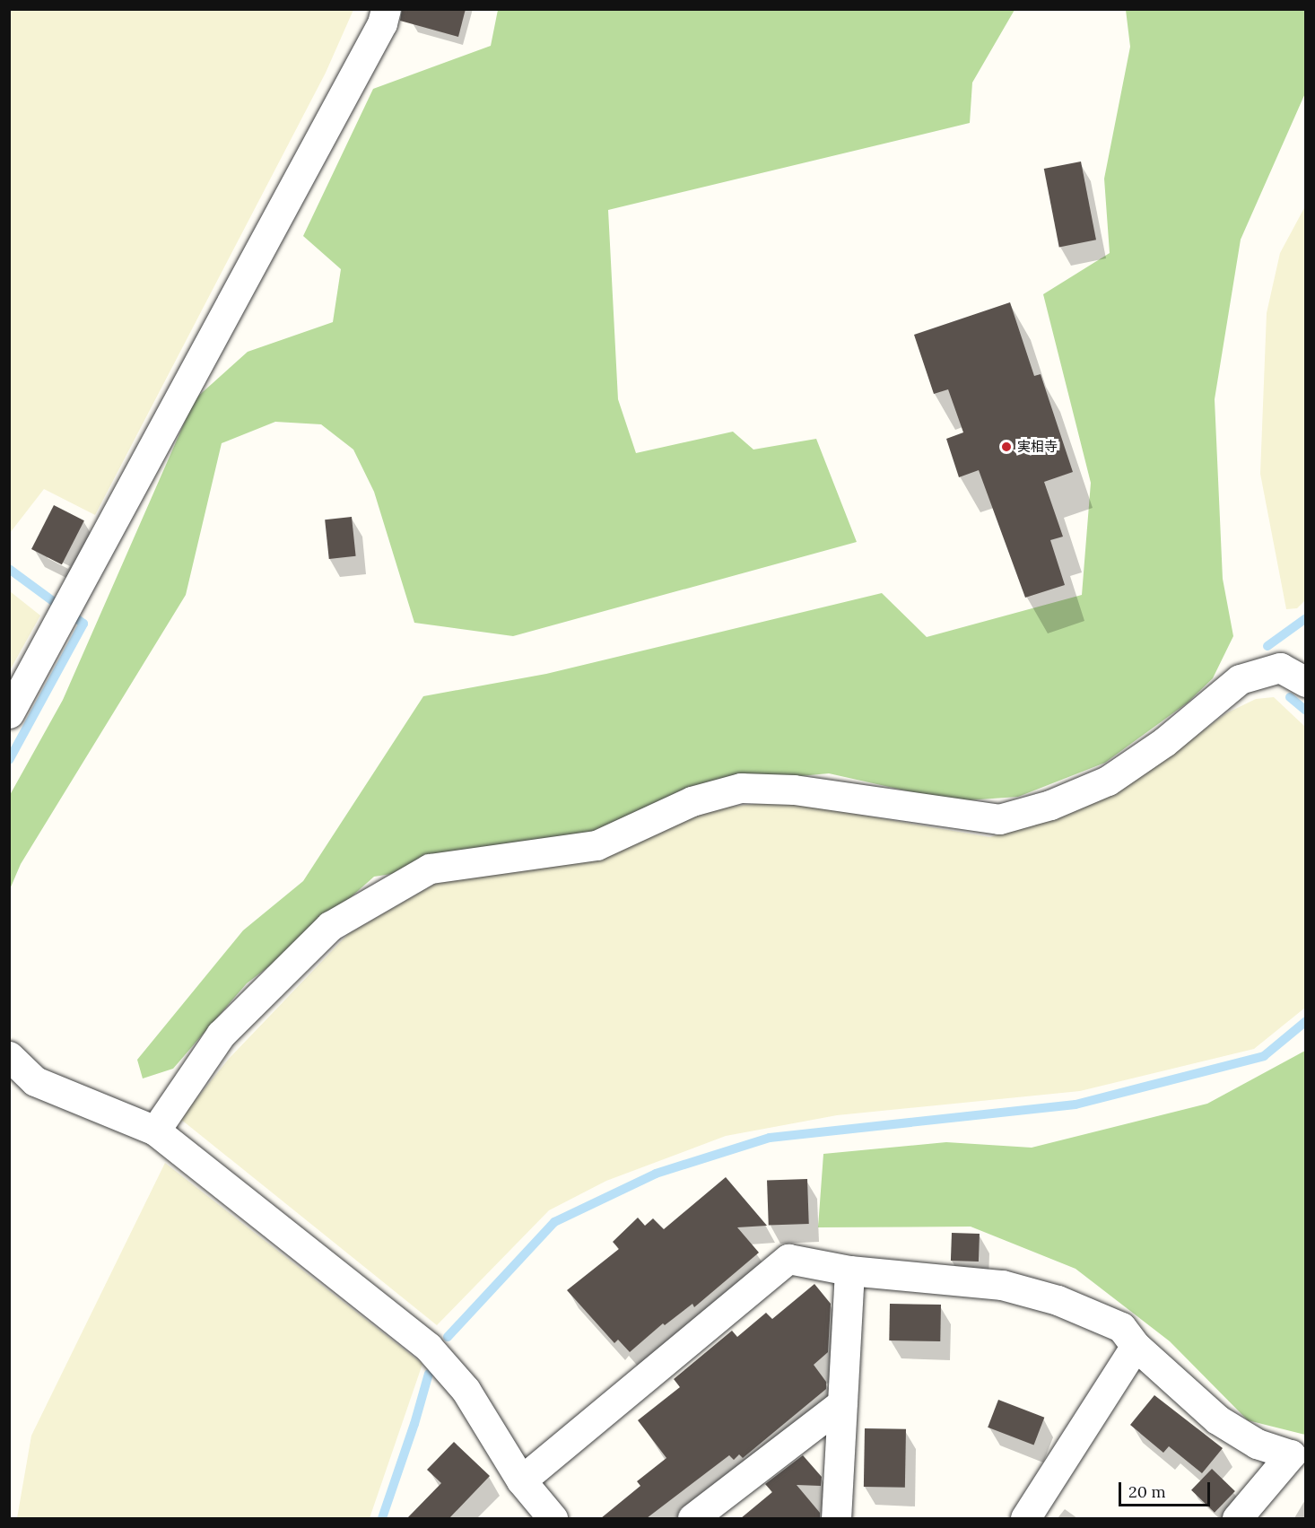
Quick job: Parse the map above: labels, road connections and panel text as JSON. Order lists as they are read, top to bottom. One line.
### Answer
{"places":["実相寺"],"scale_bar":"20 m"}
